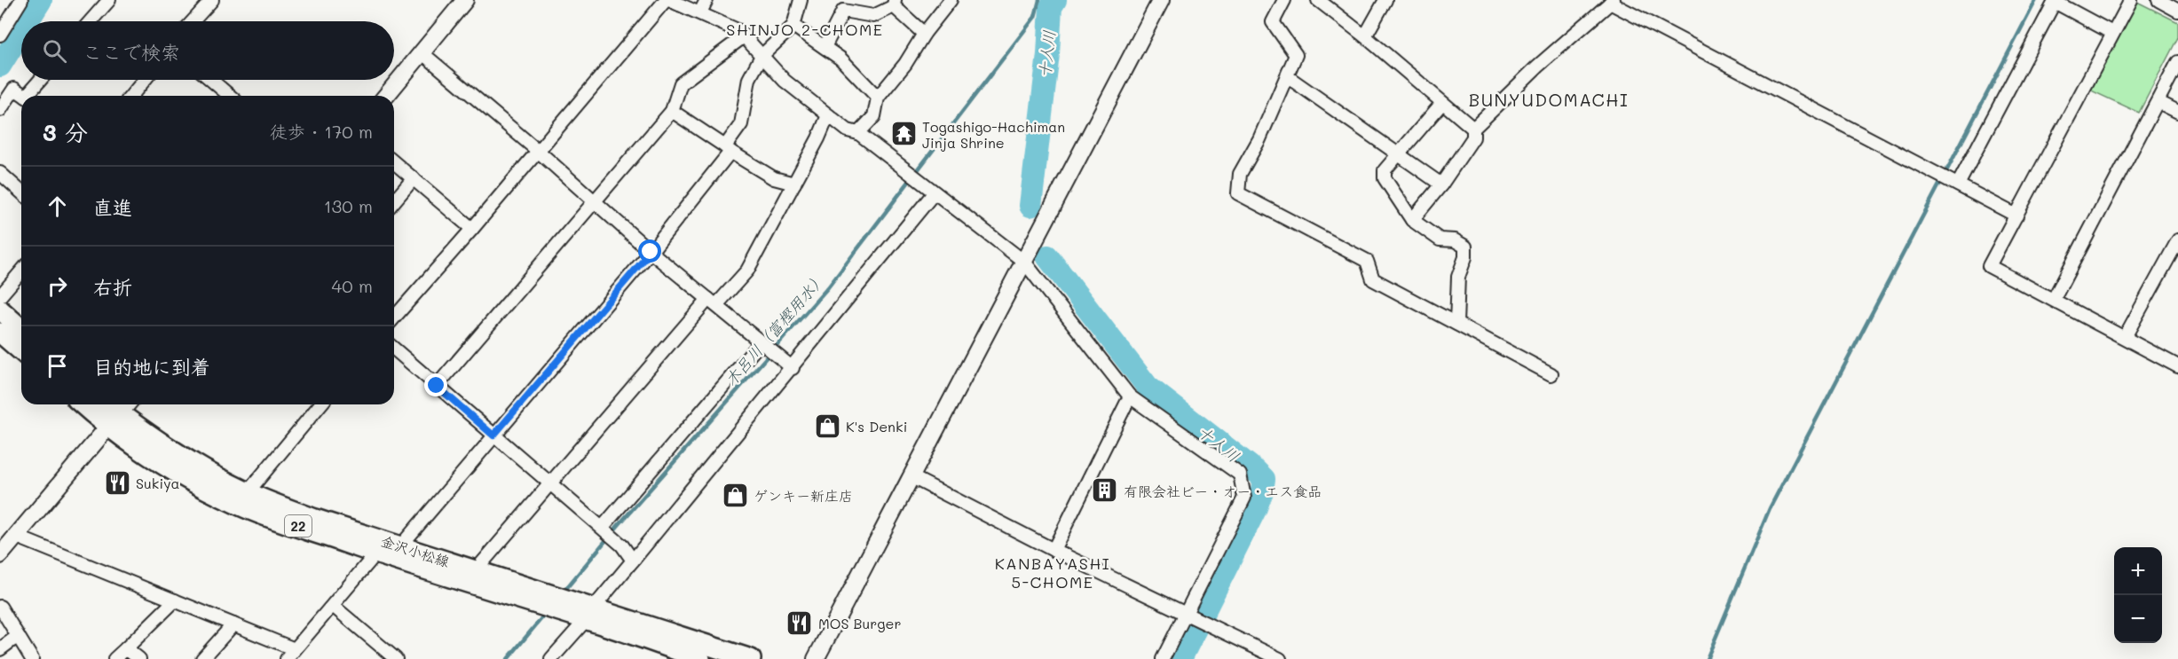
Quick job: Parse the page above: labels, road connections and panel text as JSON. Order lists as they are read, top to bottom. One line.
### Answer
{"streets":{"main road":["22","金沢小松線"]},"districts":["SHINJO 2-CHOME","BUNYUDOMACHI","KANBAYASHI 5-CHOME"],"water":["十人川","木呂川（富樫用水）"],"places":{"temple":["Togashigo-Hachiman Jinja Shrine"],"shop":["K's Denki","ゲンキー新庄店"],"restaurant":["Sukiya","MOS Burger"],"building":["有限会社ビー・オー・エス食品"]},"page":{"search":"ここで検索","heading":["3 分","徒歩 · 170 m"],"list":[["直進","130 m"],["右折","40 m"],"目的地に到着"],"map_buttons":["+","−"]}}
